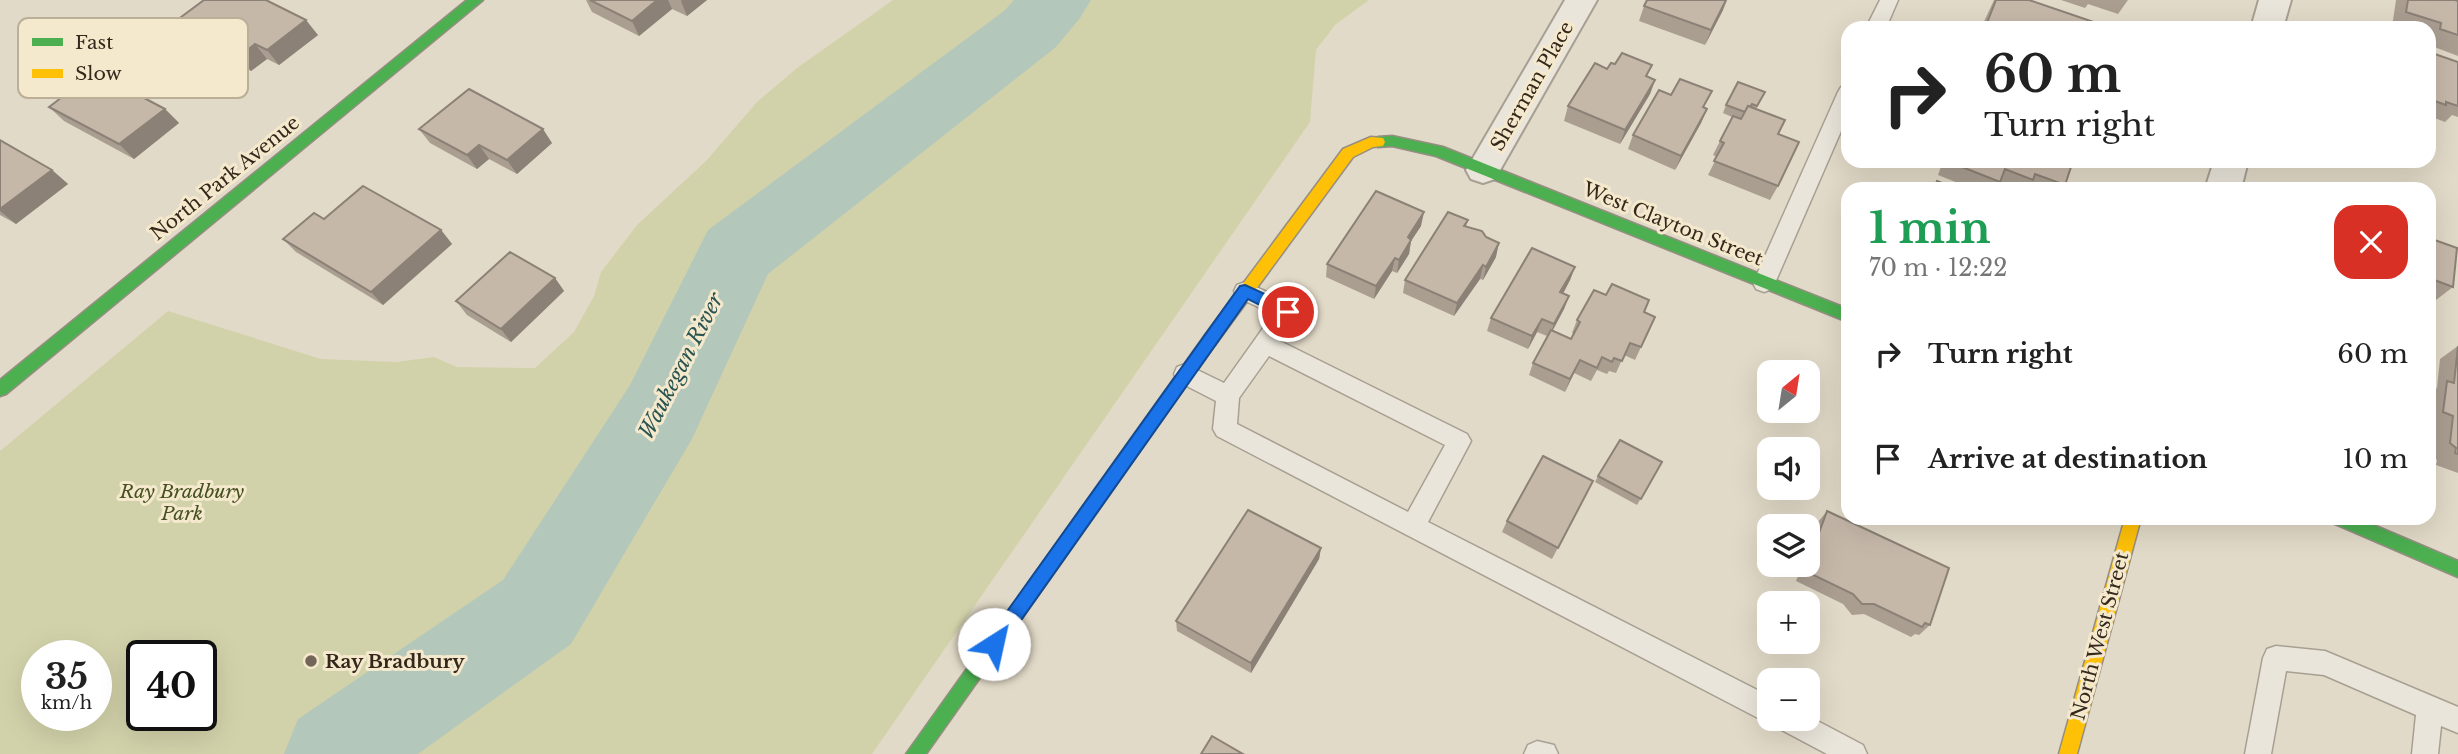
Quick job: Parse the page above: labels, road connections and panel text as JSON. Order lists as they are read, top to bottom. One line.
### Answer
{"streets":{"street":["Sherman Place","North Park Avenue","West Clayton Street","North West Street"]},"crossings":[["Sherman Place","West Clayton Street"]],"water":["Waukegan River"],"parks":["Ray Bradbury Park"],"places":["Ray Bradbury"],"legend":["Fast","Slow"],"north":"top right","page":{"turn":["60 m","Turn right"],"heading":["1 min","70 m · 12:22"],"list":[{"name":"Turn right","value":"60 m"},{"name":"Arrive at destination","value":"10 m"}],"map_buttons":["+","−"],"speed":"35 km/h","limit":"40"}}
